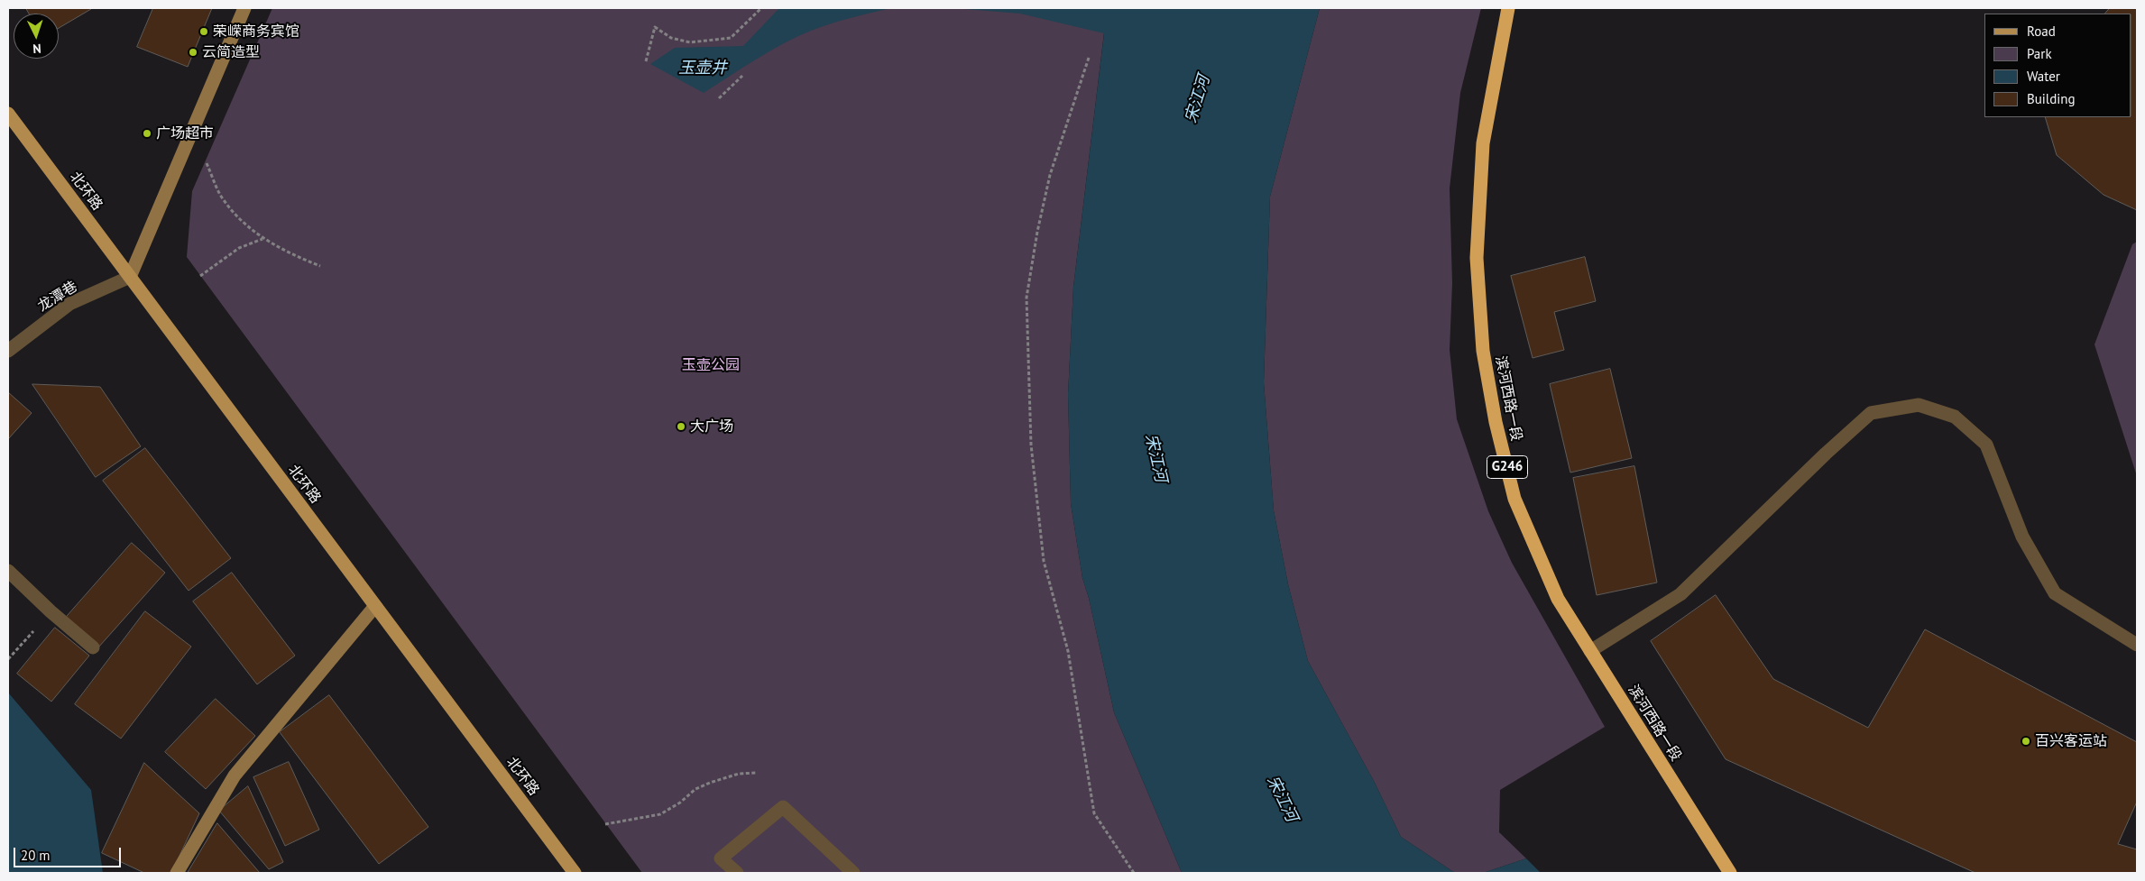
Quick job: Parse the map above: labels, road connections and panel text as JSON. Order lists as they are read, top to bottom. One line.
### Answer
{"streets":{"highway":["滨河西路一段","G246"],"main road":["北环路"],"street":["龙潭巷"]},"crossings":[["北环路","龙潭巷"]],"water":["玉壶井","宋江河"],"parks":["玉壶公园"],"places":["荣嵘商务宾馆","云简造型","广场超市","大广场","百兴客运站"],"legend":["Road","Park","Water","Building"],"scale_bar":"20 m","north":"bottom"}
